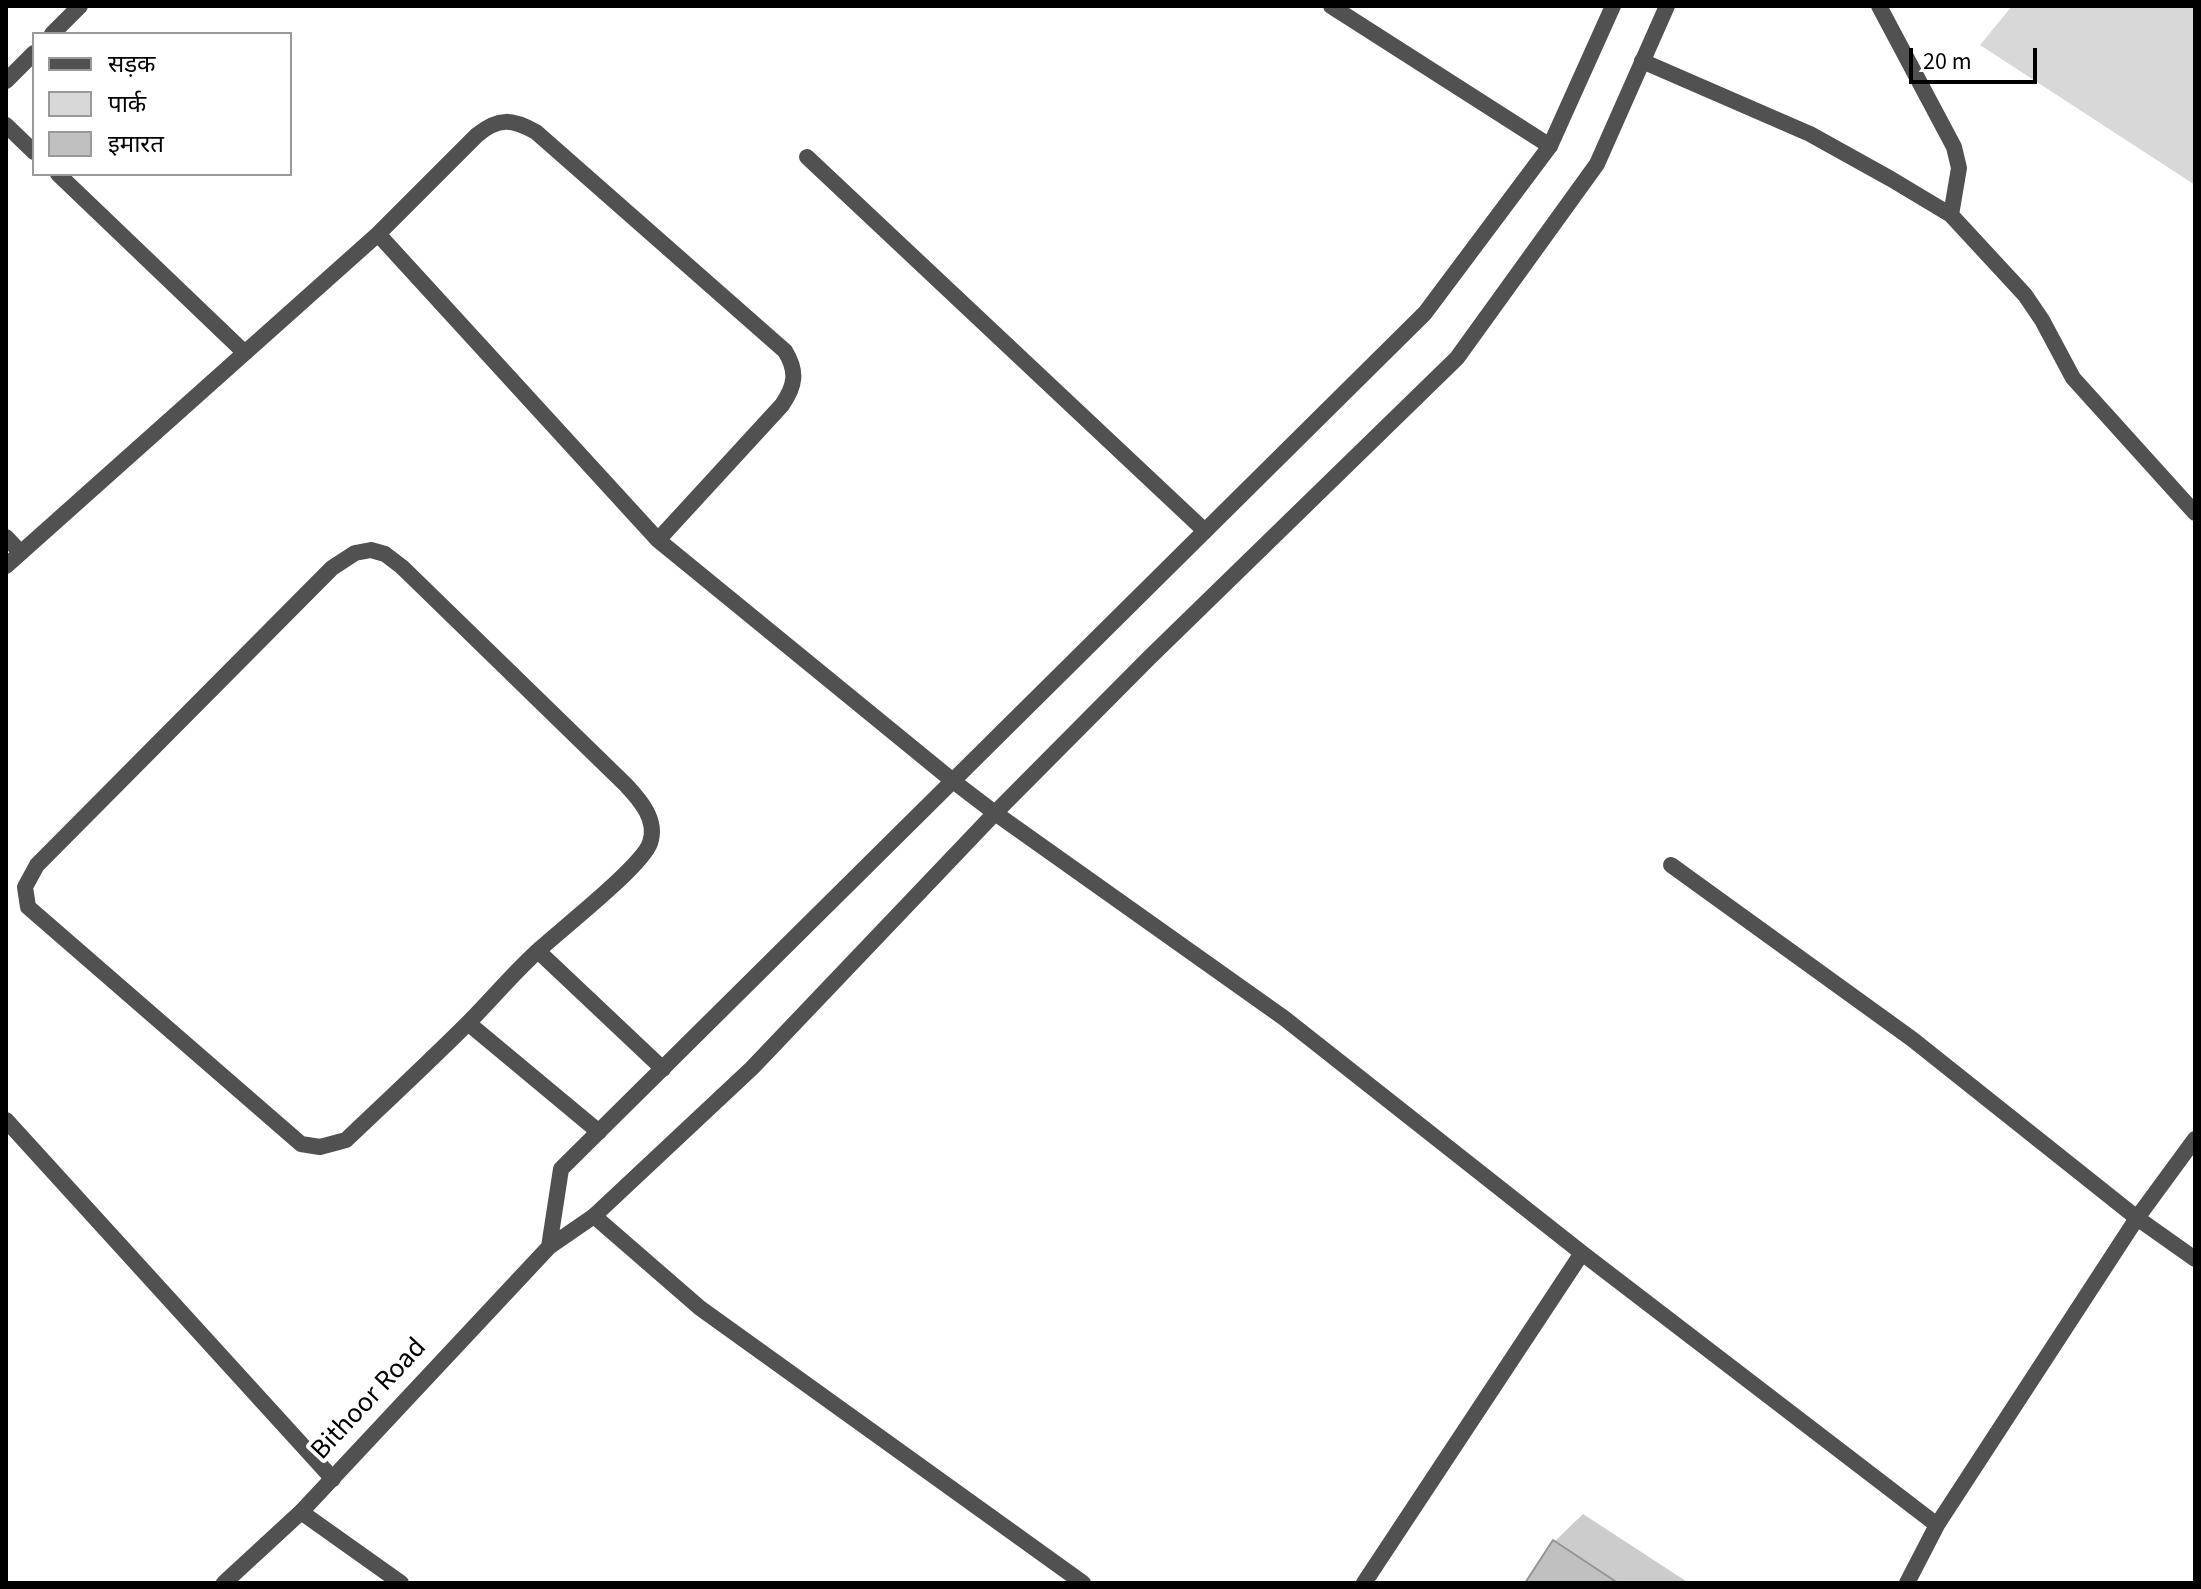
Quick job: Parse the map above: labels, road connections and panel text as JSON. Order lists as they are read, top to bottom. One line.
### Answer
{"streets":{"street":["Bithoor Road"]},"legend":["सड़क","पार्क","इमारत"],"scale_bar":"20 m"}
